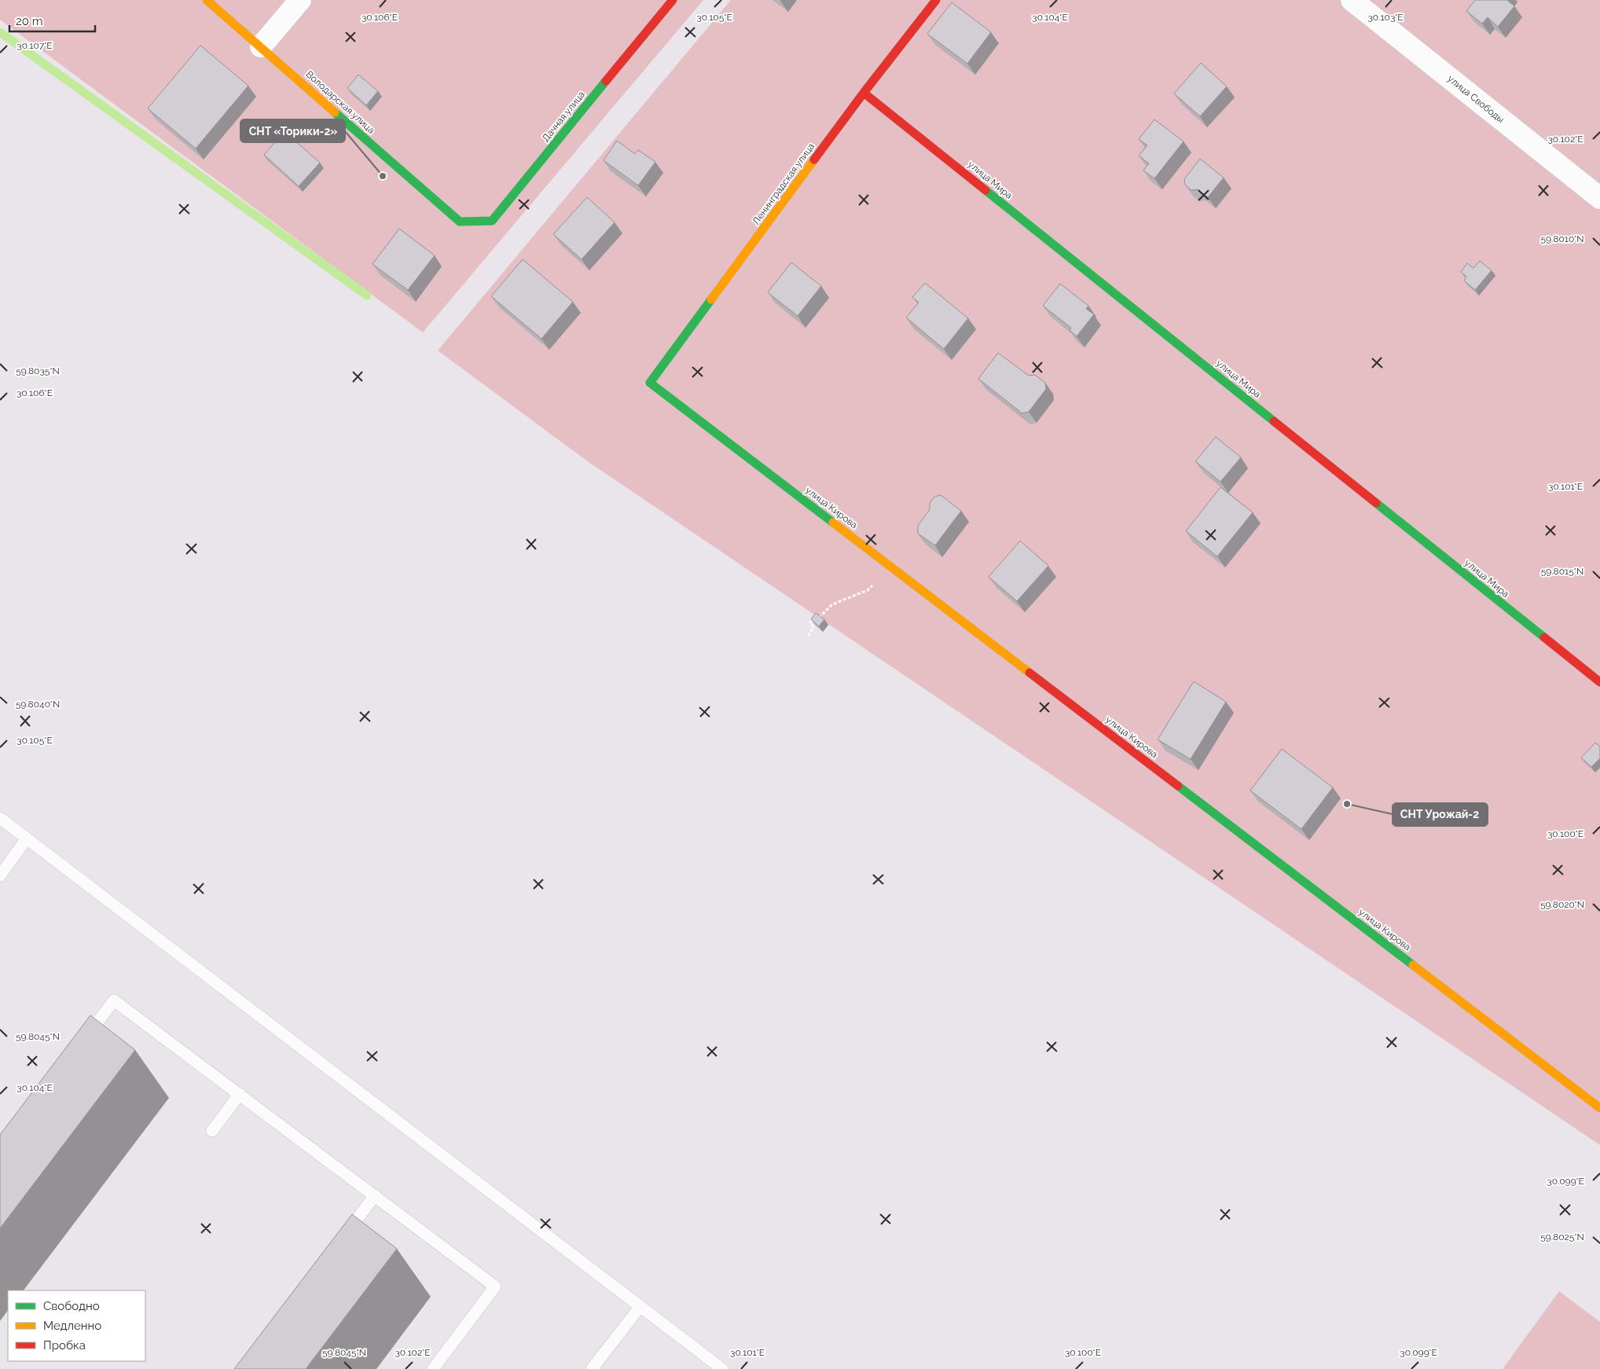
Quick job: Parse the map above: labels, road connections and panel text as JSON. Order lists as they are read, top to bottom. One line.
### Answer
{"streets":{"street":["улица Свободы","Володарская улица","Дачная улица","улица Мира","Ленинградская улица","улица Кирова"]},"crossings":[["Володарская улица","Дачная улица"],["улица Мира","Ленинградская улица"],["Ленинградская улица","улица Кирова"]],"places":["СНТ «Торики-2»","СНТ Урожай-2"],"legend":["Свободно","Медленно","Пробка"],"scale_bar":"20 m","coordinates":["30.106°E","30.105°E","30.104°E","30.103°E","30.107°E","30.102°E","59.8010°N","59.8035°N","30.101°E","59.8015°N","59.8040°N","30.100°E","59.8020°N","59.8045°N","30.099°E","59.8025°N"]}
